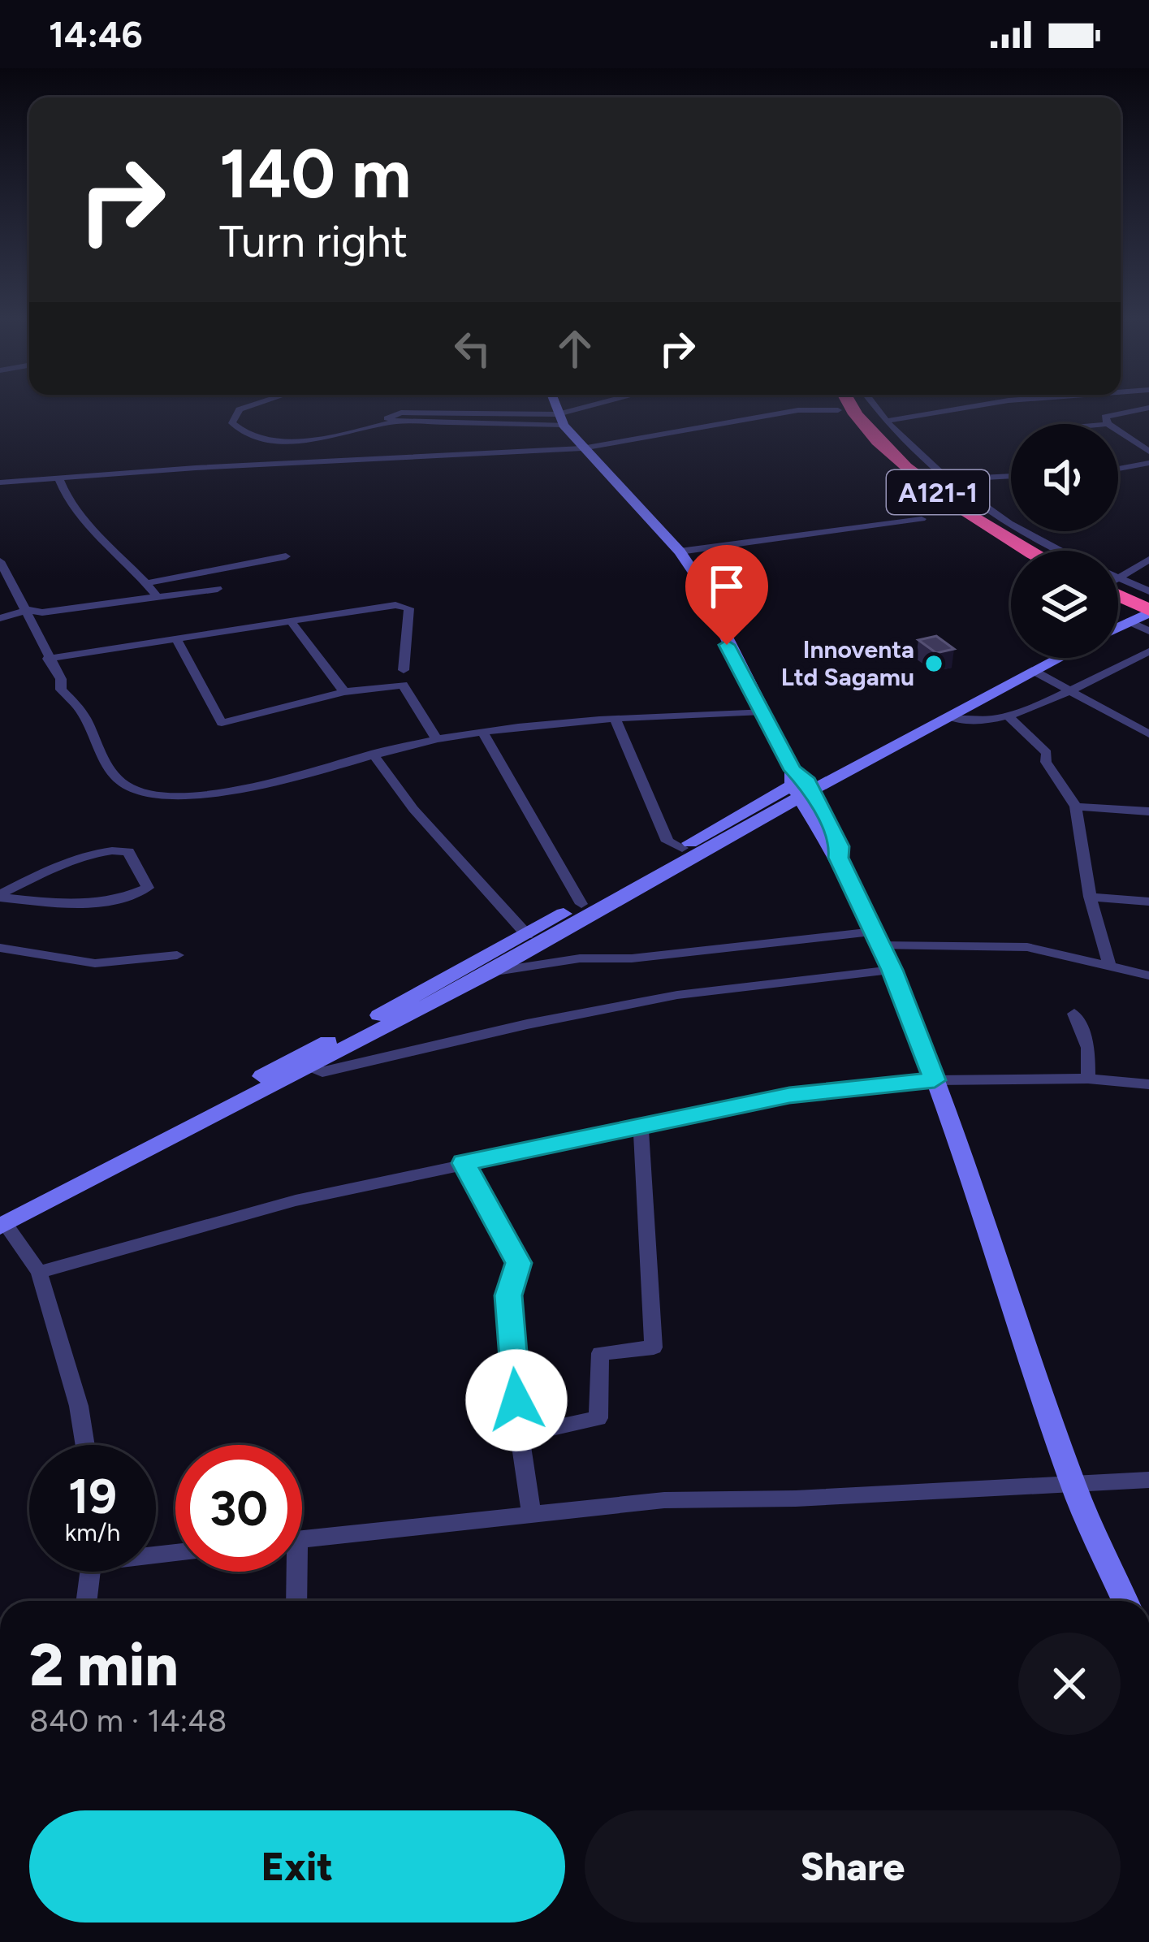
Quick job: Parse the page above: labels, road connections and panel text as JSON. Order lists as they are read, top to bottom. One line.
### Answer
{"streets":{"highway":["A121-1"]},"places":["Innoventa Ltd Sagamu"],"page":{"status":"14:46","turn":["140 m","Turn right"],"speed":"19 km/h","limit":"30","heading":["2 min","840 m · 14:48"],"buttons":["Exit","Share"]}}
